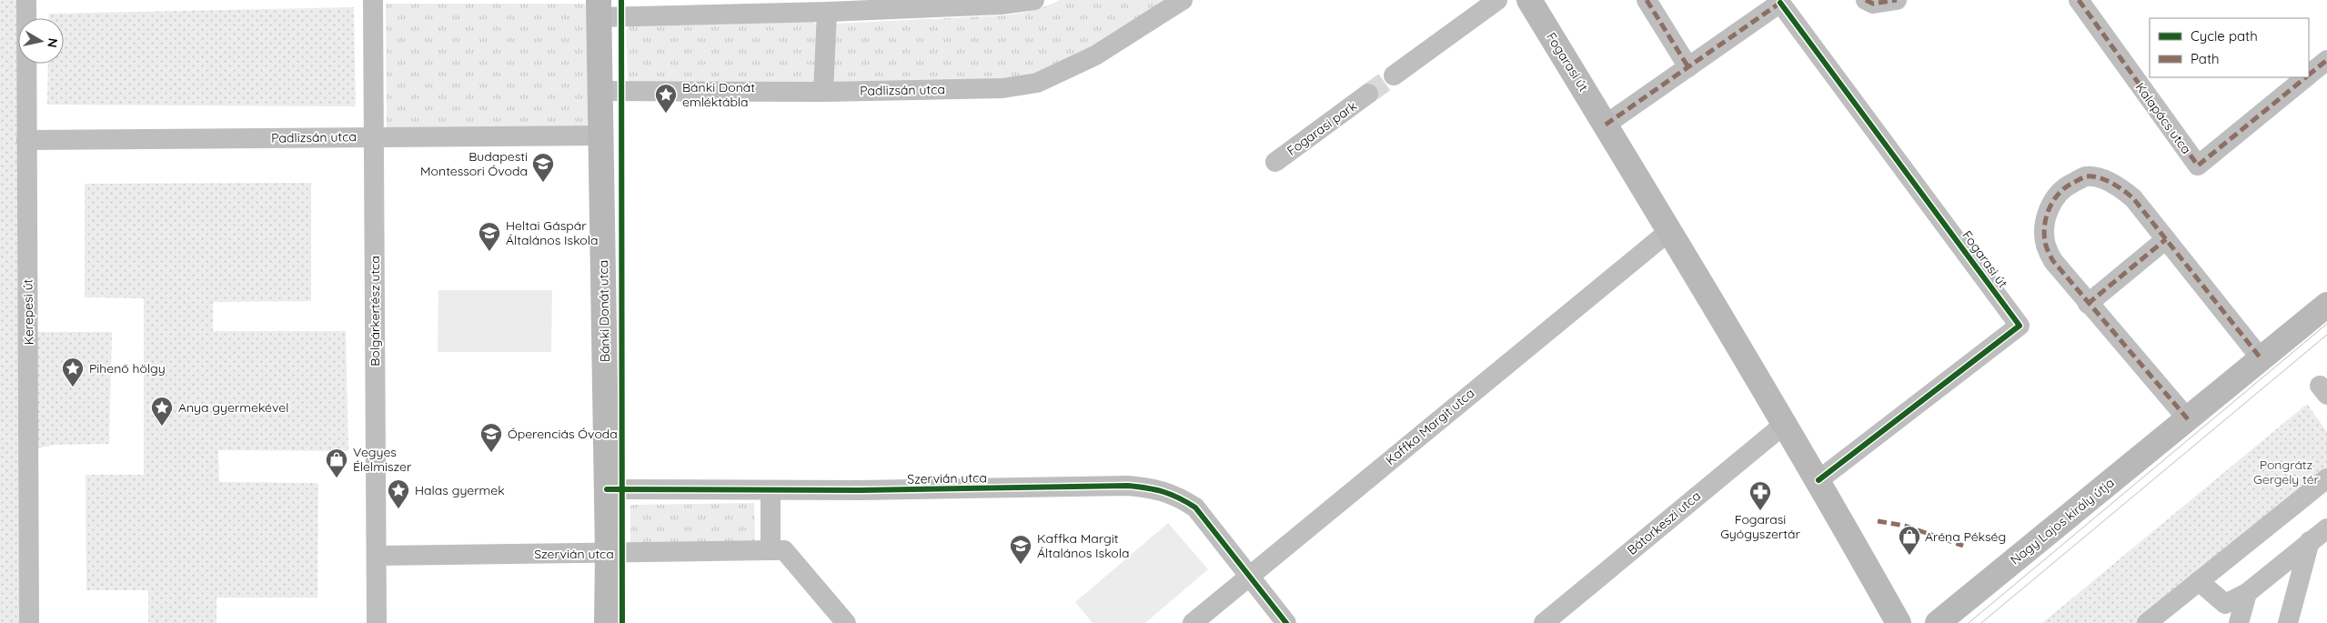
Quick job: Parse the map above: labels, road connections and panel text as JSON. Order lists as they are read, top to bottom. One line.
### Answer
{"streets":{"main road":["Fogarasi út","Bánki Donát utca","Nagy Lajos király útja"],"street":["Padlizsán utca","Kalapács utca","Fogarasi park","Bolgárkertész utca","Kerepesi út","Kaffka Margit utca","Szervián utca","Bátorkeszi utca"]},"crossings":[["Fogarasi út","Kaffka Margit utca"],["Fogarasi út","Bátorkeszi utca"],["Padlizsán utca","Bolgárkertész utca"],["Padlizsán utca","Bánki Donát utca"],["Padlizsán utca","Kerepesi út"],["Bolgárkertész utca","Szervián utca"],["Bánki Donát utca","Szervián utca"],["Kaffka Margit utca","Szervián utca"]],"parks":["Pongrátz Gergely tér"],"places":{"place":["Bánki Donát emléktábla","Pihenő hölgy","Anya gyermekével","Halas gyermek"],"school or university":["Budapesti Montessori Óvoda","Heltai Gáspár Általános Iskola","Óperenciás Óvoda","Kaffka Margit Általános Iskola"],"shop":["Vegyes Élelmiszer","Aréna Pékség"],"pharmacy":["Fogarasi Gyógyszertár"]},"legend":["Cycle path","Path"],"north":"right"}
